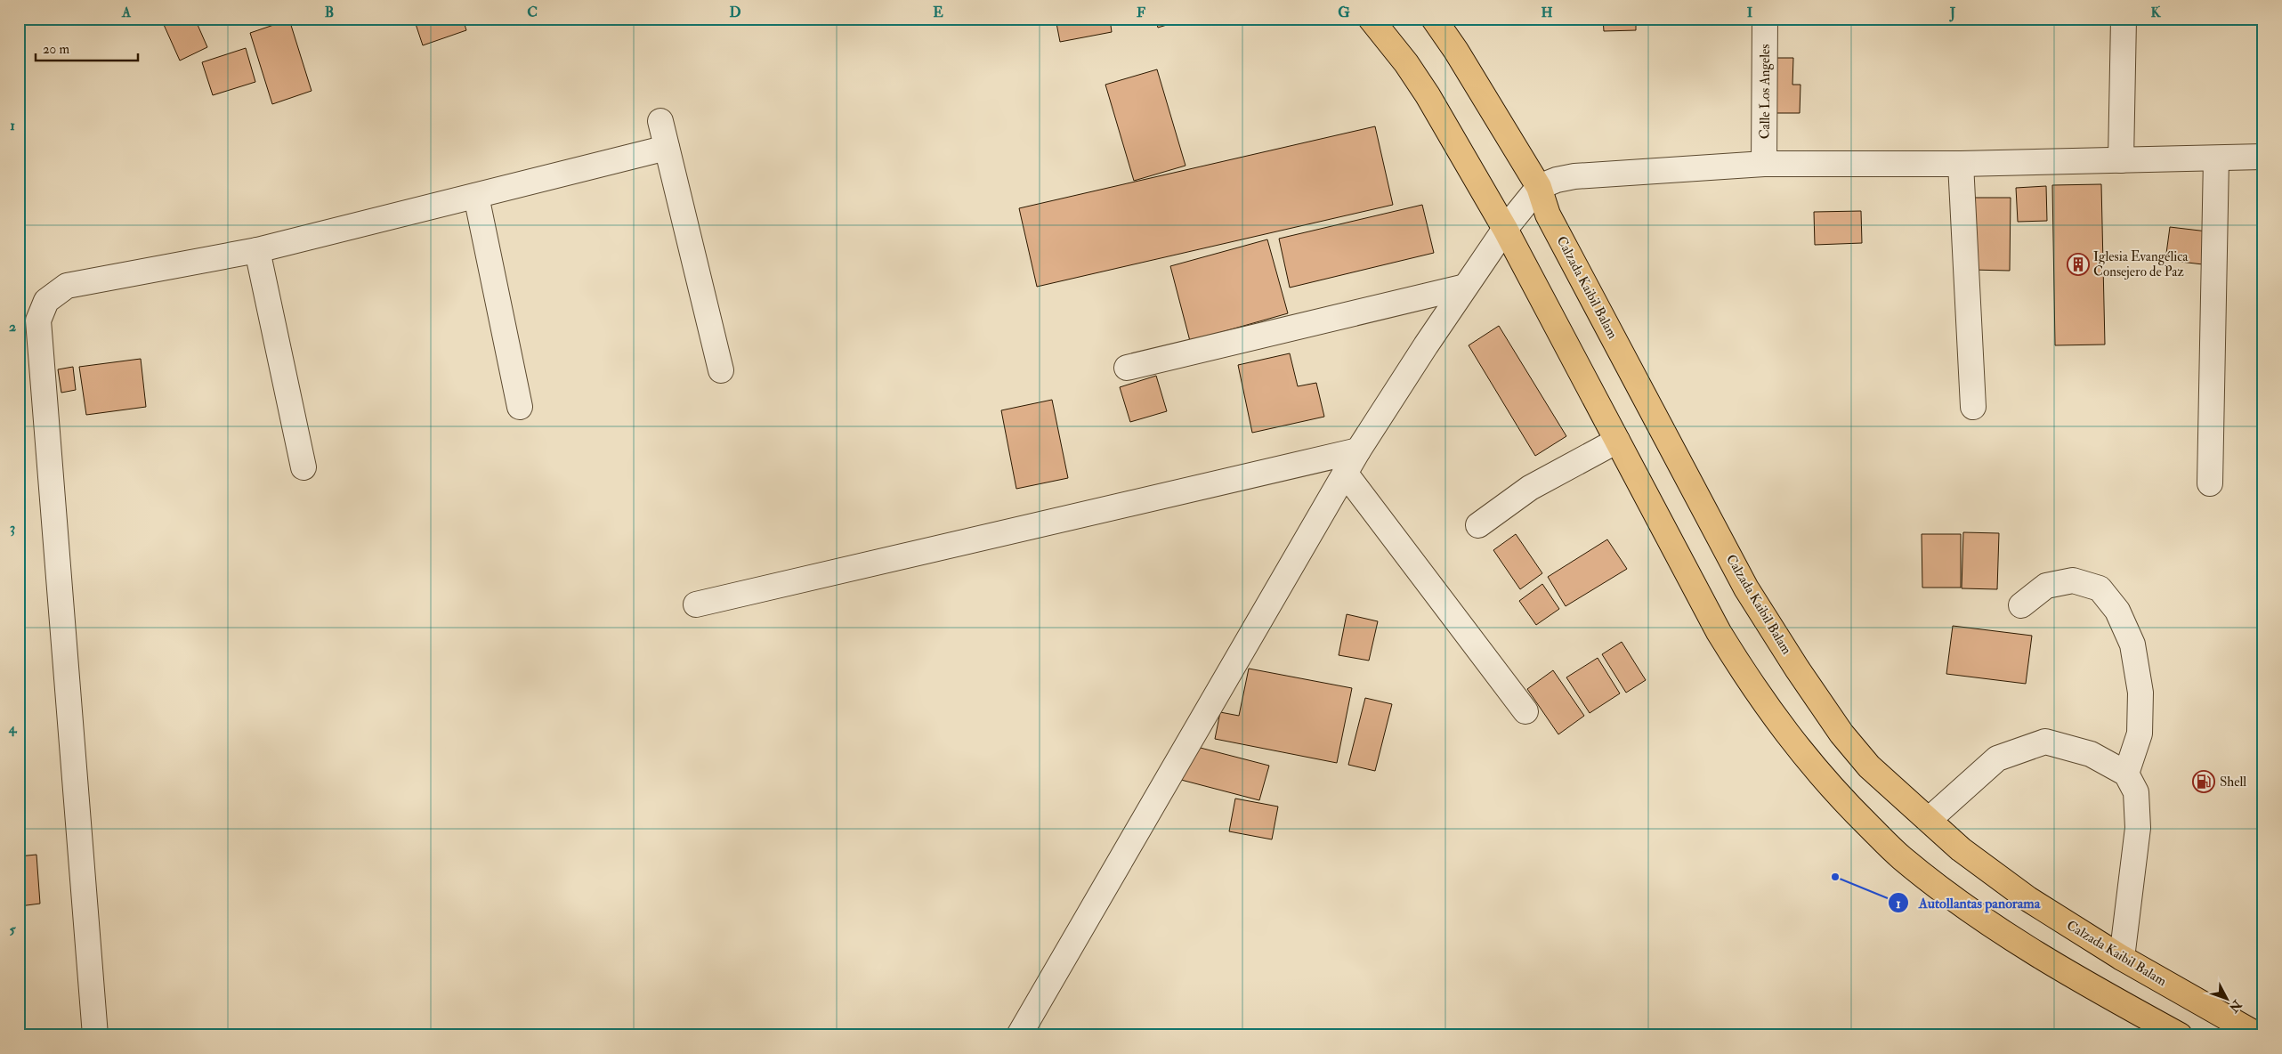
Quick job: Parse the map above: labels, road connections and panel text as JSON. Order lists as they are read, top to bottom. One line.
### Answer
{"streets":{"main road":["Calzada Kaibil Balam"],"street":["Calle Los Angeles"]},"places":{"building":["Iglesia Evangélica Consejero de Paz"],"fuel station":["Shell"],"other":["Autollantas panorama"]},"scale_bar":"20 m","north":"bottom right","grid":{"columns":["A","B","C","D","E","F","G","H","I","J","K"],"rows":["1","2","3","4","5"]}}
